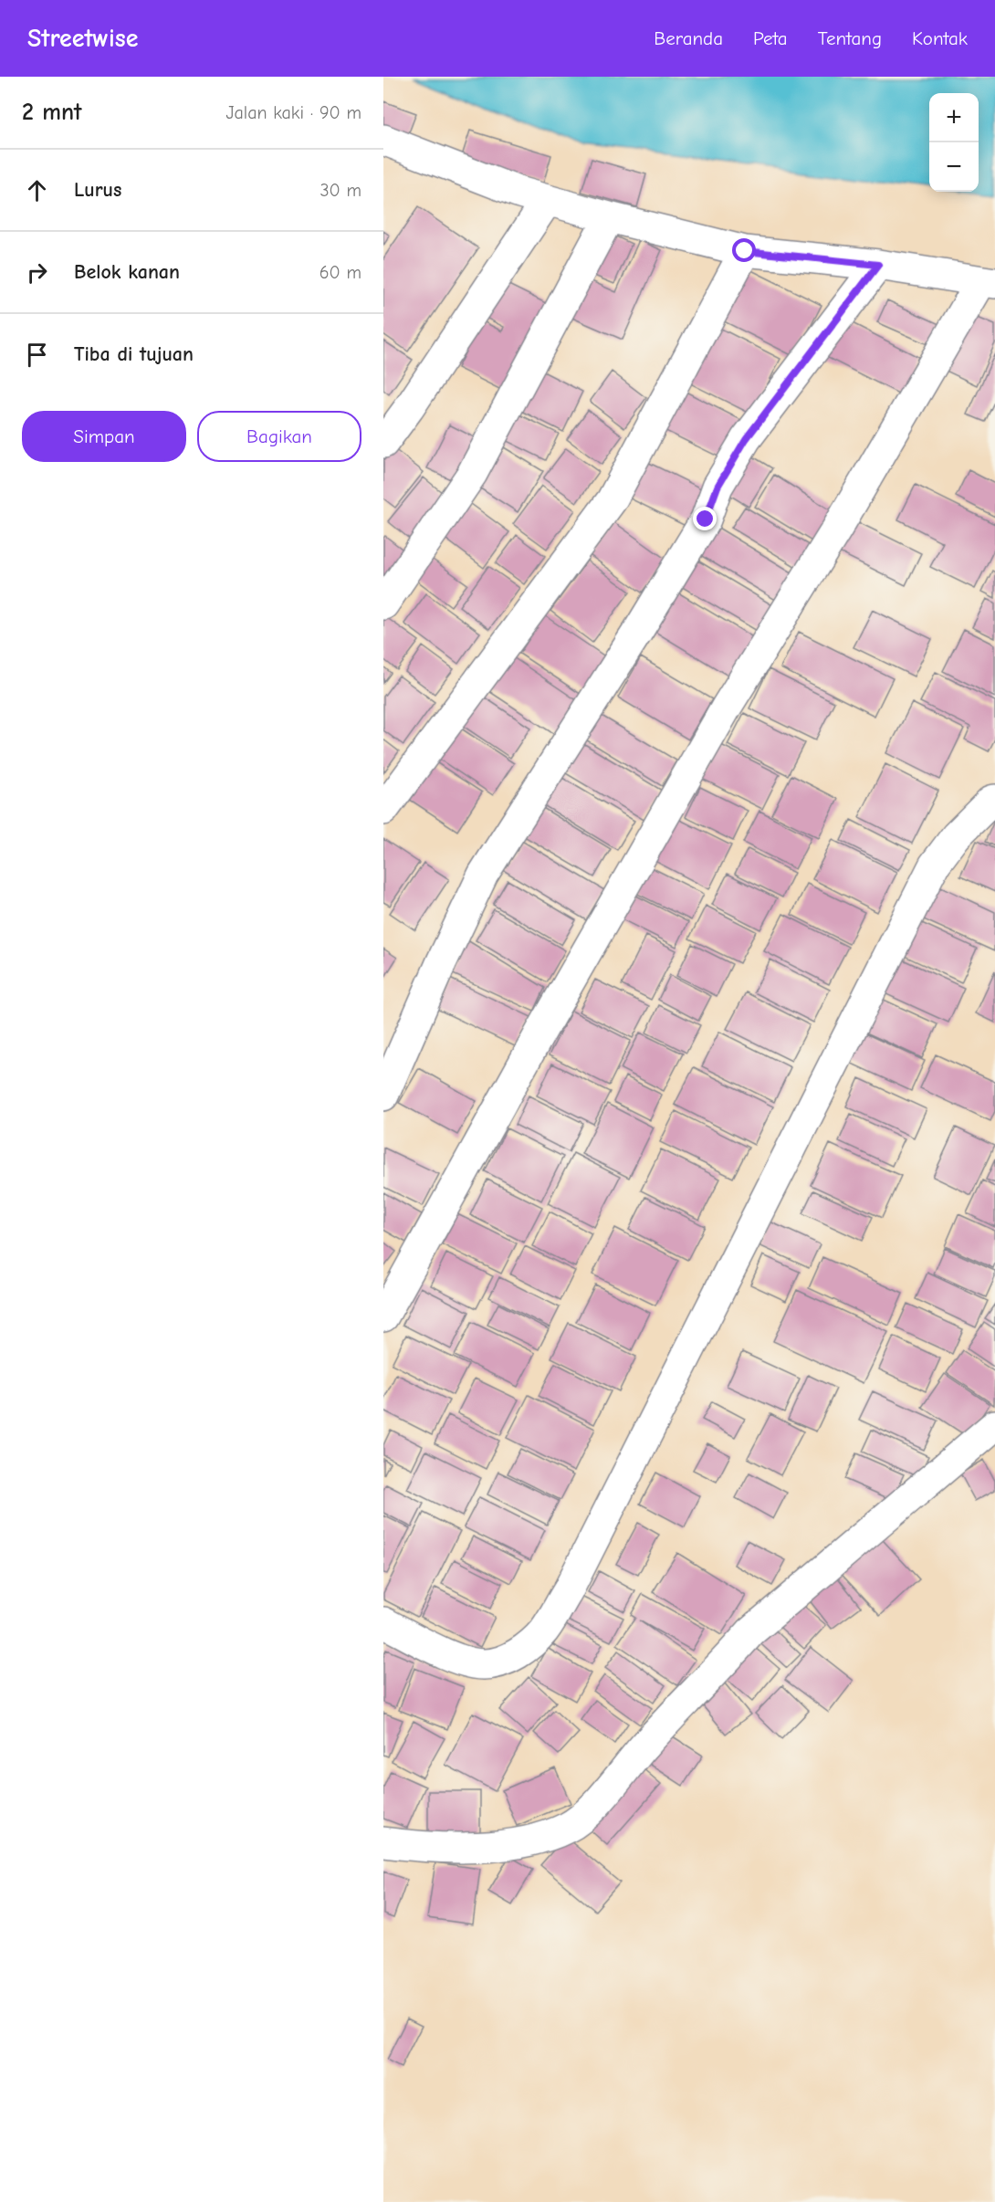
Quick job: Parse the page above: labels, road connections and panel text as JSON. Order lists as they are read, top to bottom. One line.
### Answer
{"page":{"header":"Streetwise","nav":["Beranda","Peta","Tentang","Kontak"],"heading":["2 mnt","Jalan kaki · 90 m"],"map_buttons":["+","−"],"list":[["Lurus","30 m"],["Belok kanan","60 m"],"Tiba di tujuan"],"buttons":["Simpan","Bagikan"]}}
